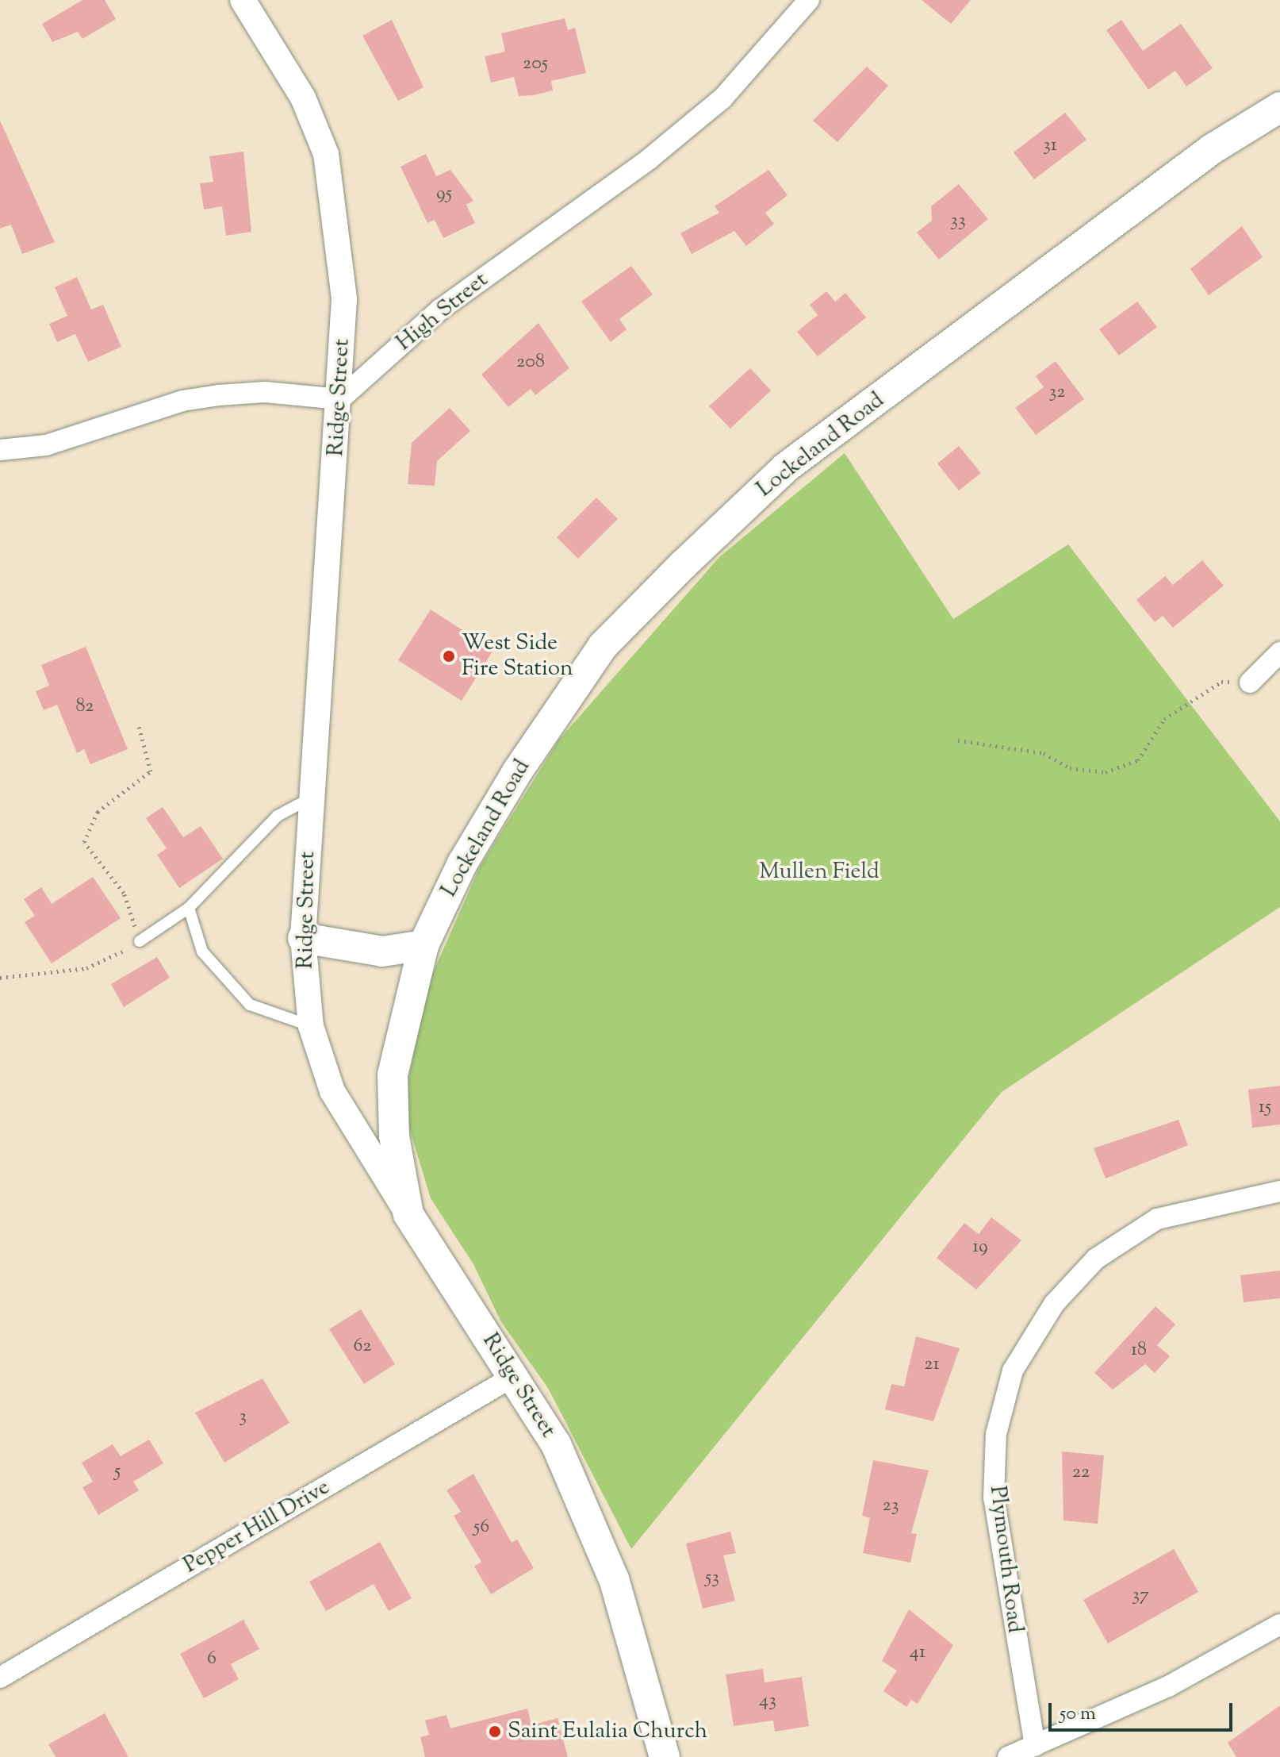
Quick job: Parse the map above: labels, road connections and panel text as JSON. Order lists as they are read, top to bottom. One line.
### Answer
{"streets":{"main road":["Ridge Street","Lockeland Road"],"street":["High Street","Pepper Hill Drive","Plymouth Road"]},"crossings":[["High Street","Ridge Street"],["Ridge Street","Lockeland Road"],["Ridge Street","Pepper Hill Drive"]],"parks":["Mullen Field"],"places":["West Side Fire Station","Saint Eulalia Church"],"house_numbers":["205","31","95","33","208","32","82","15","19","62","18","21","3","5","22","23","56","53","37","41","6","43"],"scale_bar":"50 m"}
